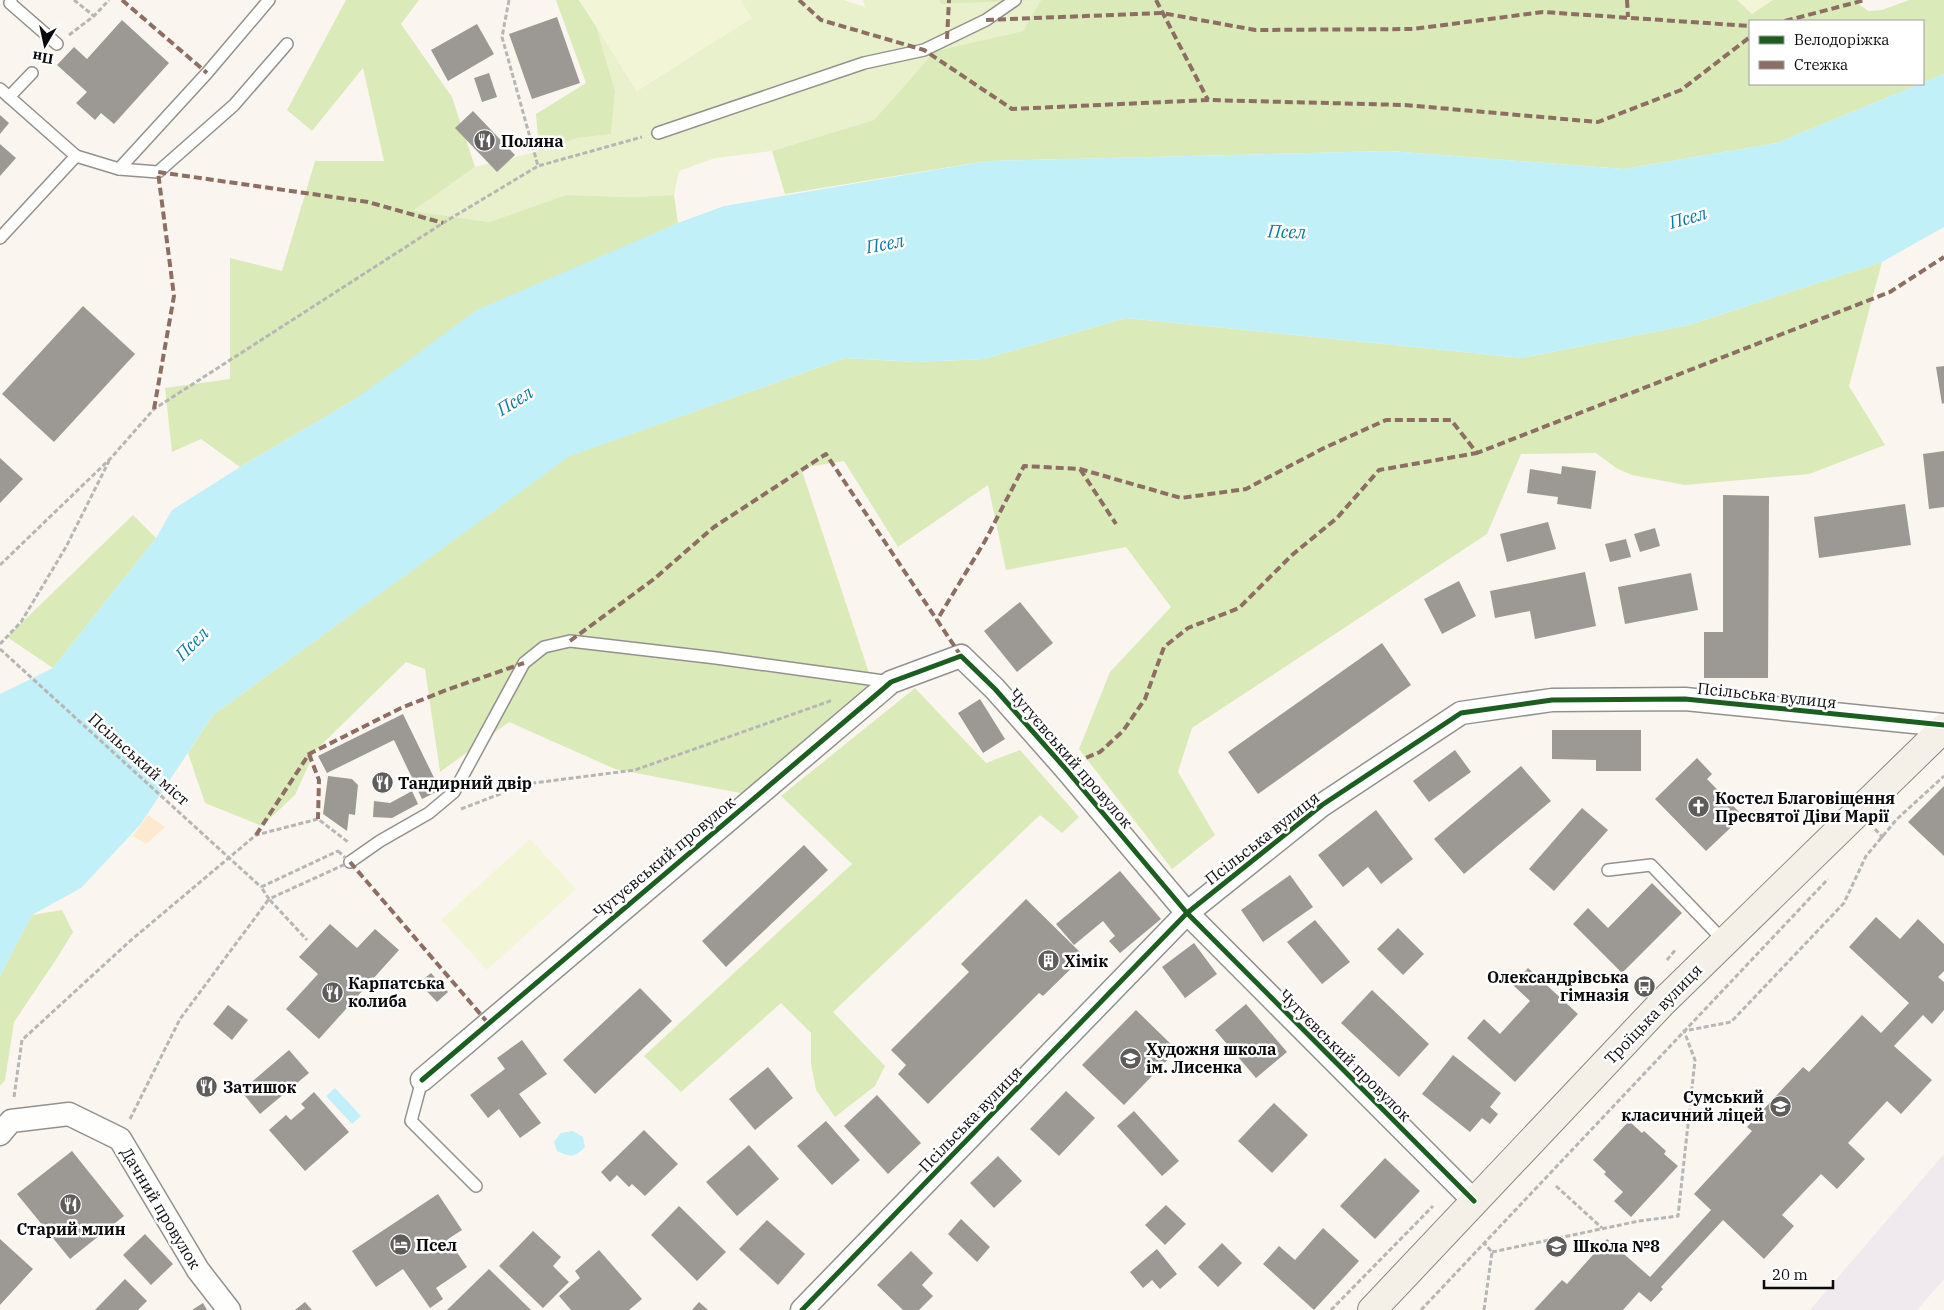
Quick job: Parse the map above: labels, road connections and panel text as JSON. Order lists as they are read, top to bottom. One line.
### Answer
{"streets":{"main road":["Троїцька вулиця"],"street":["Псільська вулиця","Чугуєвський провулок","Дачний провулок"],"path":["Псільський міст"]},"crossings":[["Псільська вулиця","Чугуєвський провулок"],["Псільська вулиця","Троїцька вулиця"],["Чугуєвський провулок","Троїцька вулиця"]],"water":["Псел"],"places":{"restaurant":["Поляна","Тандирний двір","Карпатська колиба","Затишок","Старий млин"],"church":["Костел Благовіщення Пресвятої Діви Марії"],"building":["Хімік"],"bus stop":["Олександрівська гімназія"],"school or university":["Художня школа ім. Лисенка","Сумський класичний ліцей","Школа №8"],"hotel":["Псел"]},"legend":["Велодоріжка","Стежка"],"scale_bar":"20 m","north":"bottom"}
